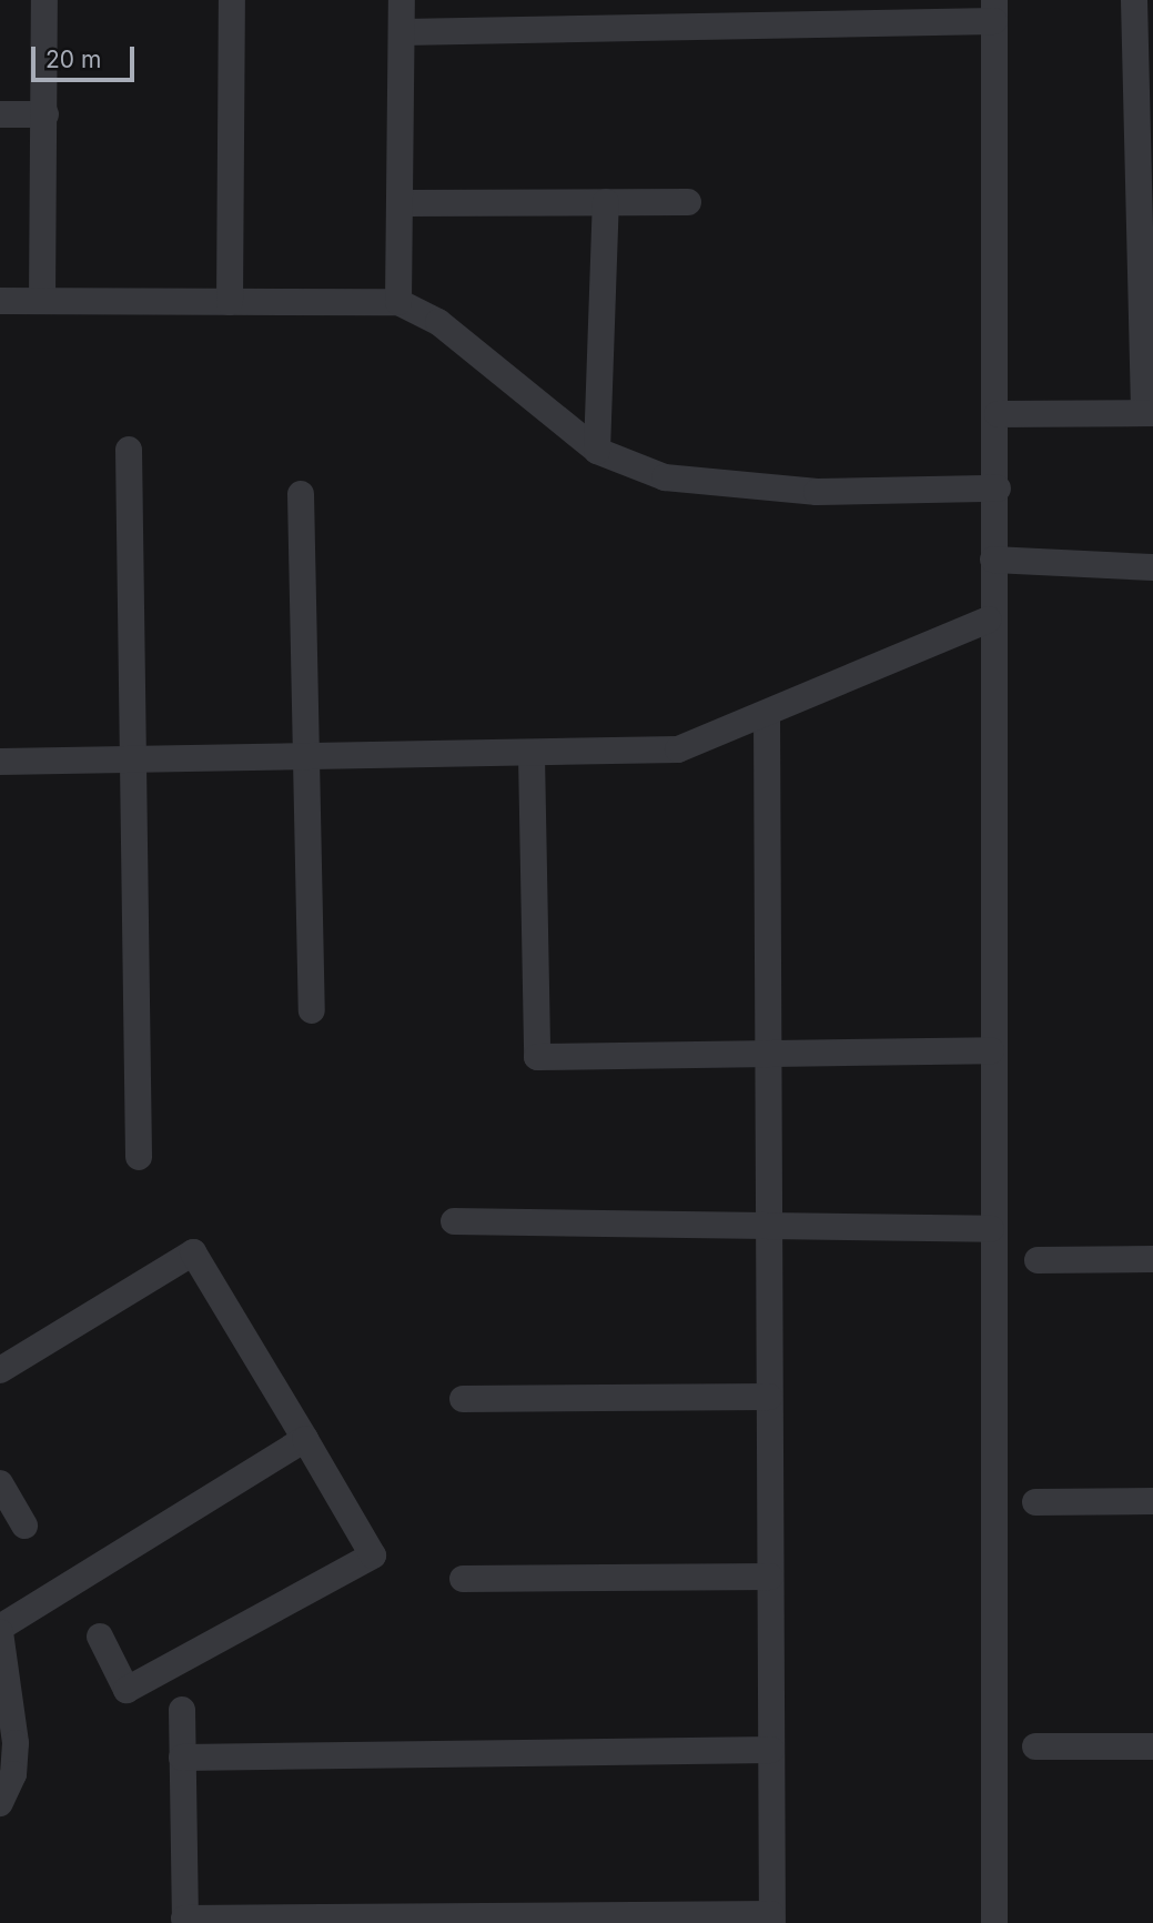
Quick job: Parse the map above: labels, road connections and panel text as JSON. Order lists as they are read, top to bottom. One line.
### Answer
{"scale_bar":"20 m"}
